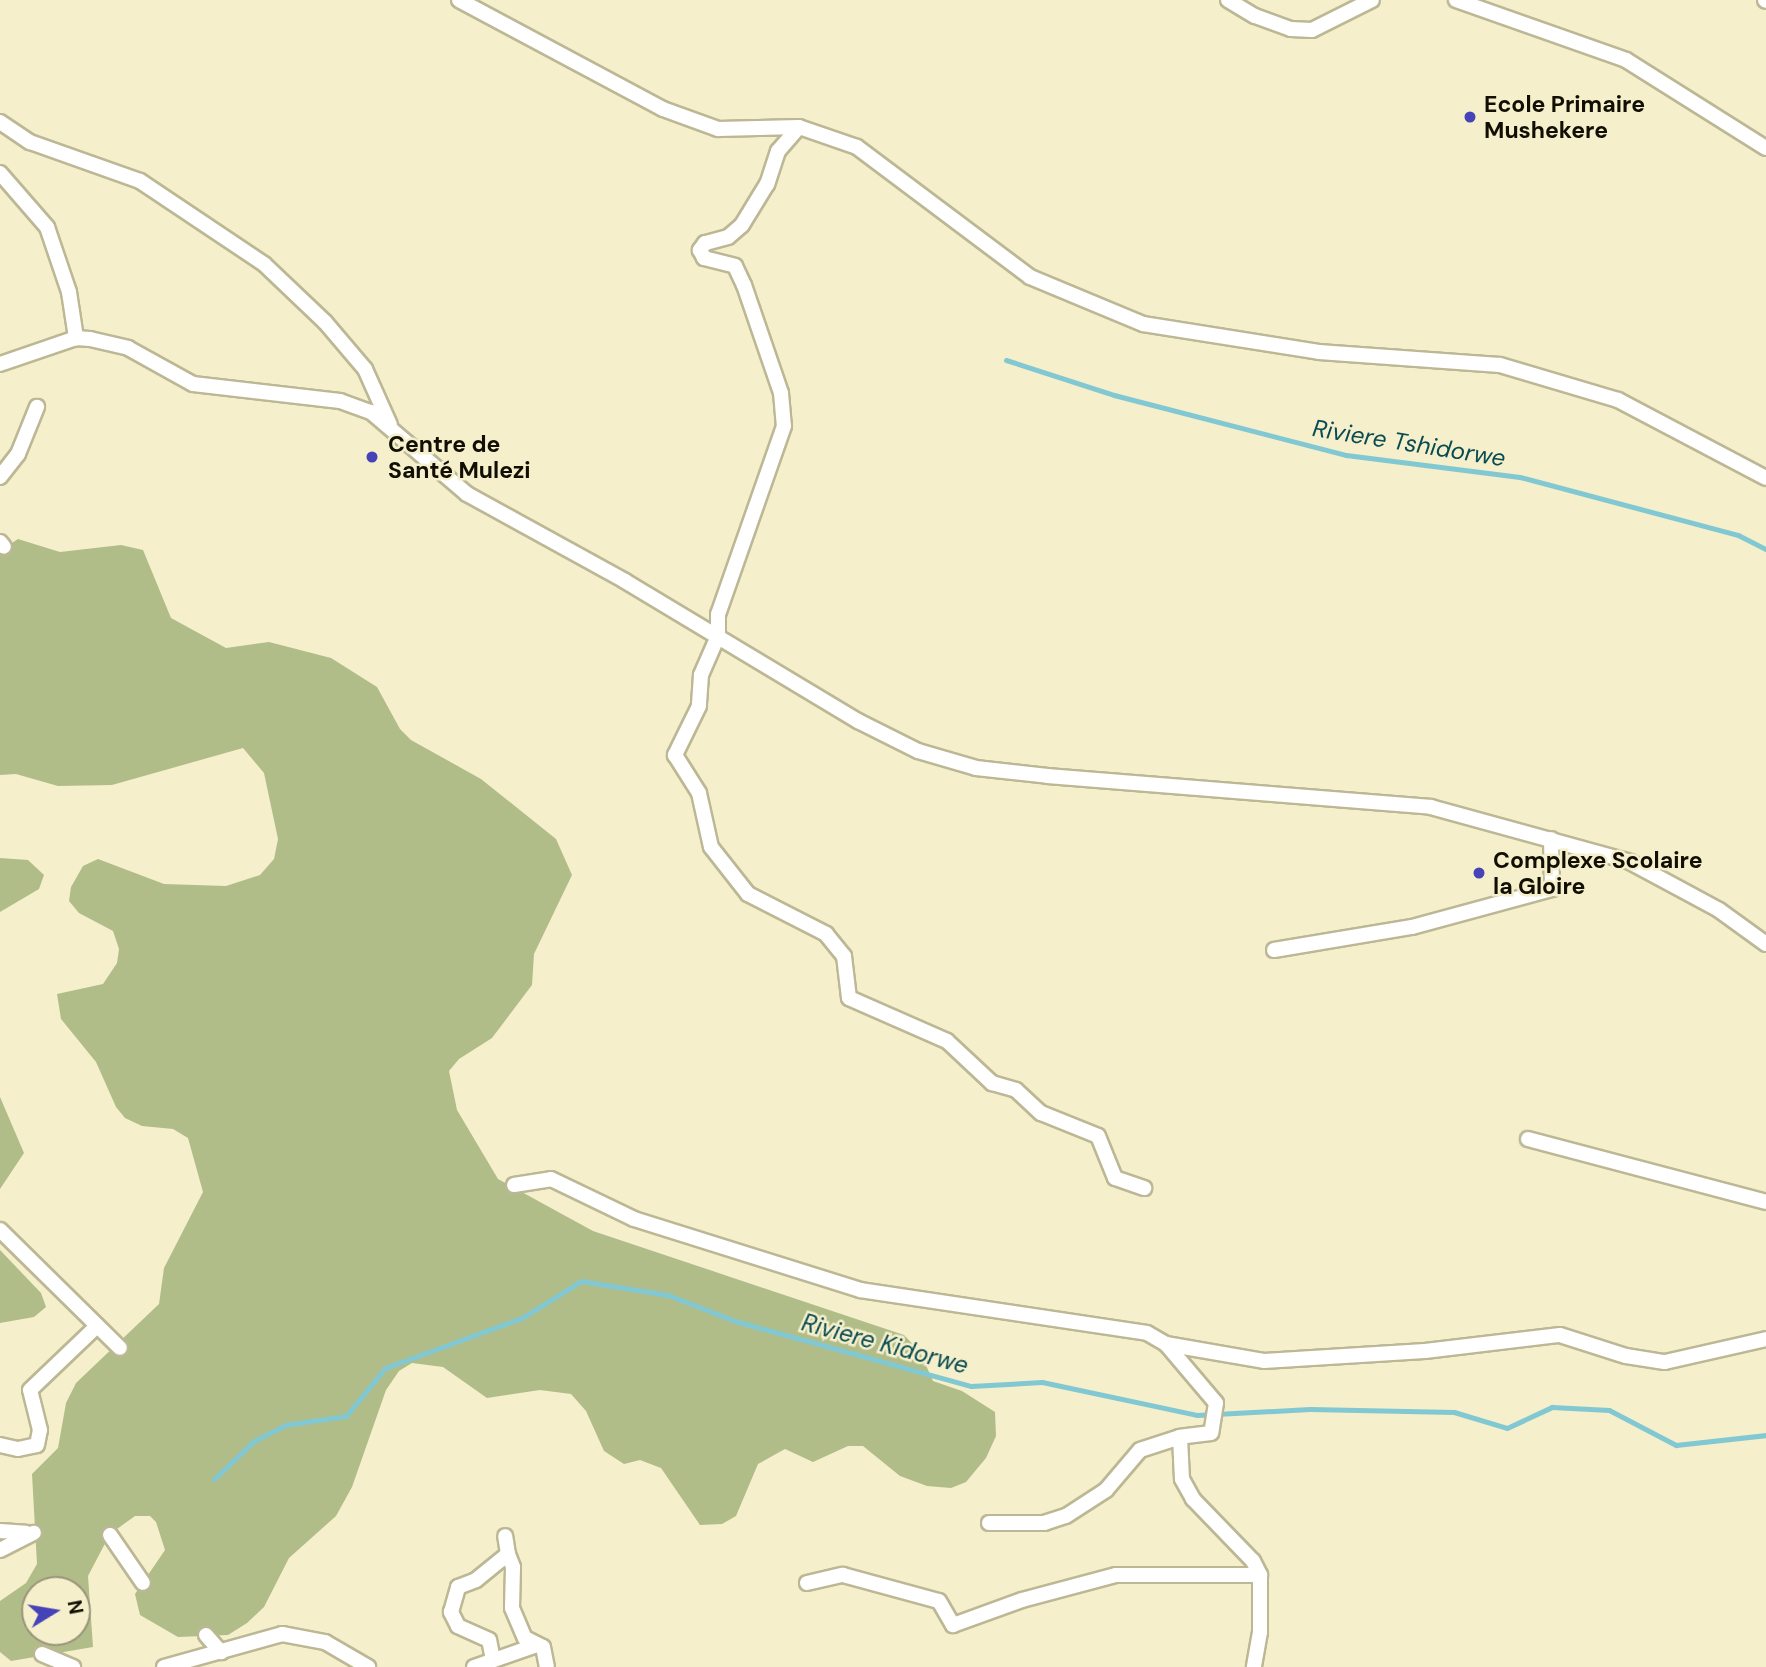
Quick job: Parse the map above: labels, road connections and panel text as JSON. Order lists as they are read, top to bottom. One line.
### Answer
{"water":["Riviere Tshidorwe","Riviere Kidorwe"],"places":["Ecole Primaire Mushekere","Centre de Santé Mulezi","Complexe Scolaire la Gloire"],"north":"right"}
